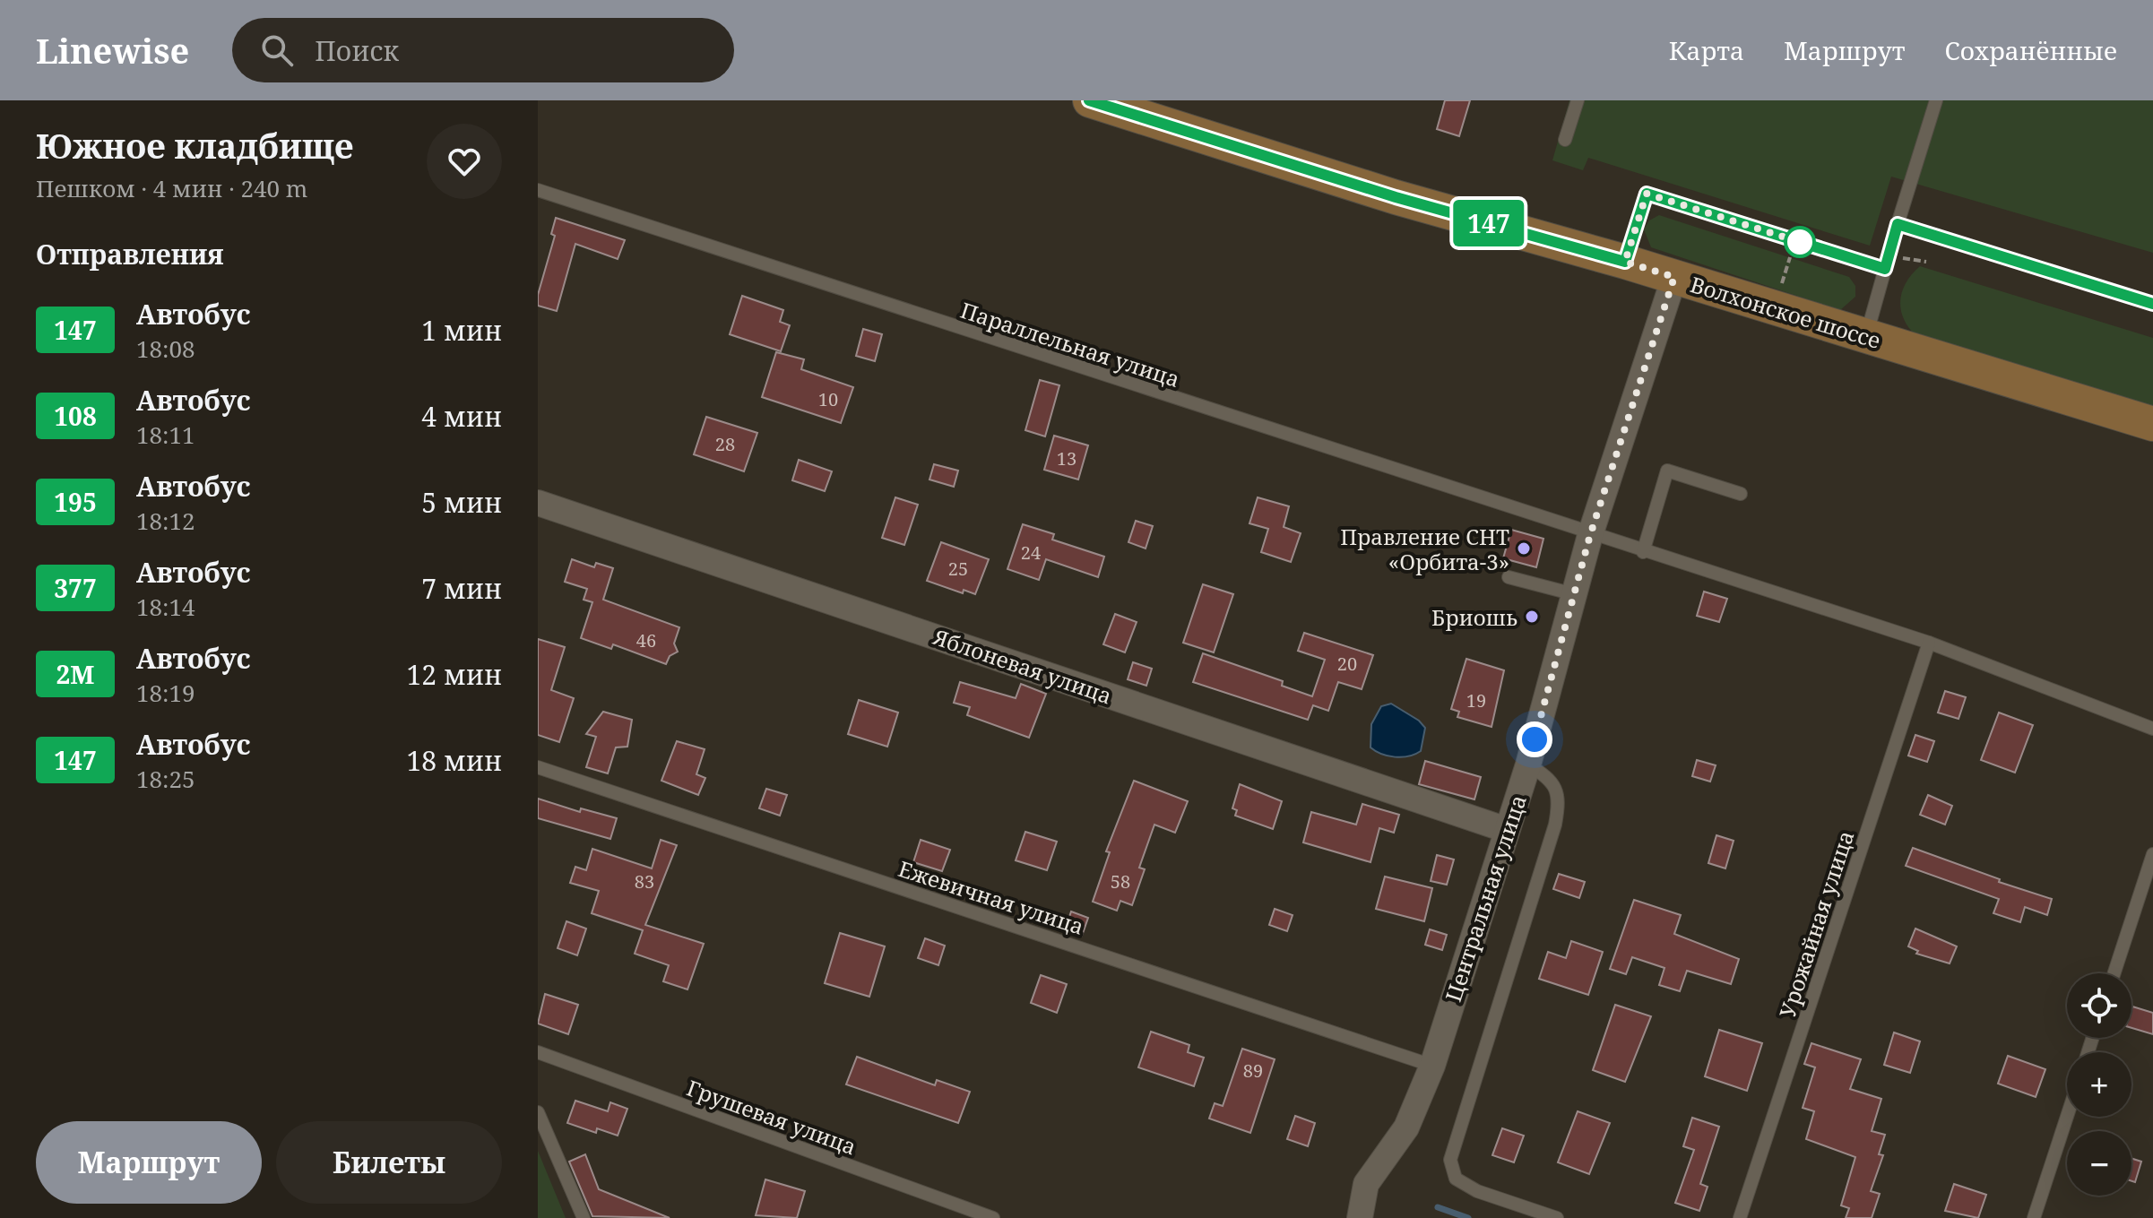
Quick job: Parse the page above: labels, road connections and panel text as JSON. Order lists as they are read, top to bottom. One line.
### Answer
{"streets":{"main road":["Волхонское шоссе"],"street":["Яблоневая улица","Центральная улица"],"lane":["Параллельная улица","Ежевичная улица","Урожайная улица","Грушевая улица"]},"crossings":[["Волхонское шоссе","Центральная улица"],["Параллельная улица","Центральная улица"],["Параллельная улица","Урожайная улица"],["Яблоневая улица","Центральная улица"],["Ежевичная улица","Центральная улица"]],"places":["Правление СНТ «Орбита-3»","Бриошь"],"lines":["bus line 147"],"house_numbers":["10","28","13","24","25","46","20","19","83","58","89"],"page":{"header":"Linewise","search":"Поиск","nav":["Карта","Маршрут","Сохранённые"],"heading":[["Южное кладбище","Пешком · 4 мин · 240 m"],"Отправления"],"on_map":"147","list":[{"mark":"147","name":"Автобус","note":"18:08","value":"1 мин"},{"mark":"108","name":"Автобус","note":"18:11","value":"4 мин"},{"mark":"195","name":"Автобус","note":"18:12","value":"5 мин"},{"mark":"377","name":"Автобус","note":"18:14","value":"7 мин"},{"mark":"2М","name":"Автобус","note":"18:19","value":"12 мин"},{"mark":"147","name":"Автобус","note":"18:25","value":"18 мин"}],"map_buttons":["+","−"],"buttons":["Маршрут","Билеты"]}}
